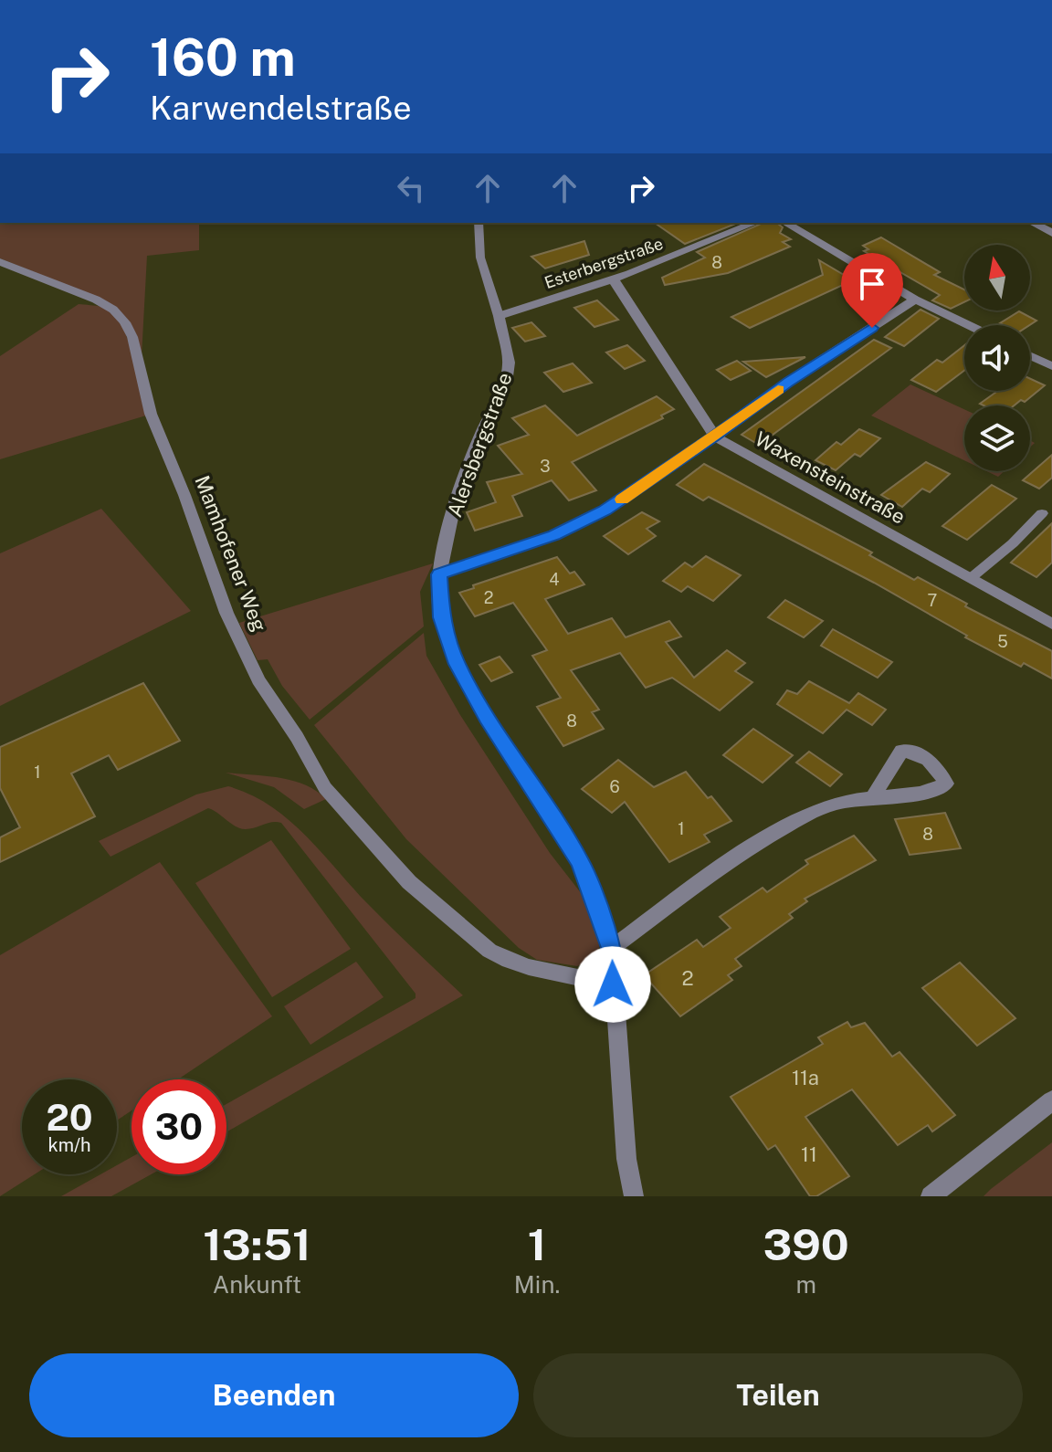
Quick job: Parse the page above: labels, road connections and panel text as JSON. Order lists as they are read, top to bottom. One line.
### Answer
{"streets":{"street":["Esterbergstraße","Alersbergstraße","Waxensteinstraße","Mamhofener Weg"]},"crossings":[["Esterbergstraße","Alersbergstraße"],["Esterbergstraße","Waxensteinstraße"],["Alersbergstraße","Mamhofener Weg"]],"house_numbers":["8","3","4","2","7","5","8","1","6","1","8","2","11a","11"],"north":"top","page":{"turn":["160 m","Karwendelstraße"],"speed":"20 km/h","limit":"30","eta":["13:51","Ankunft","1","Min.","390","m"],"buttons":["Beenden","Teilen"]}}
